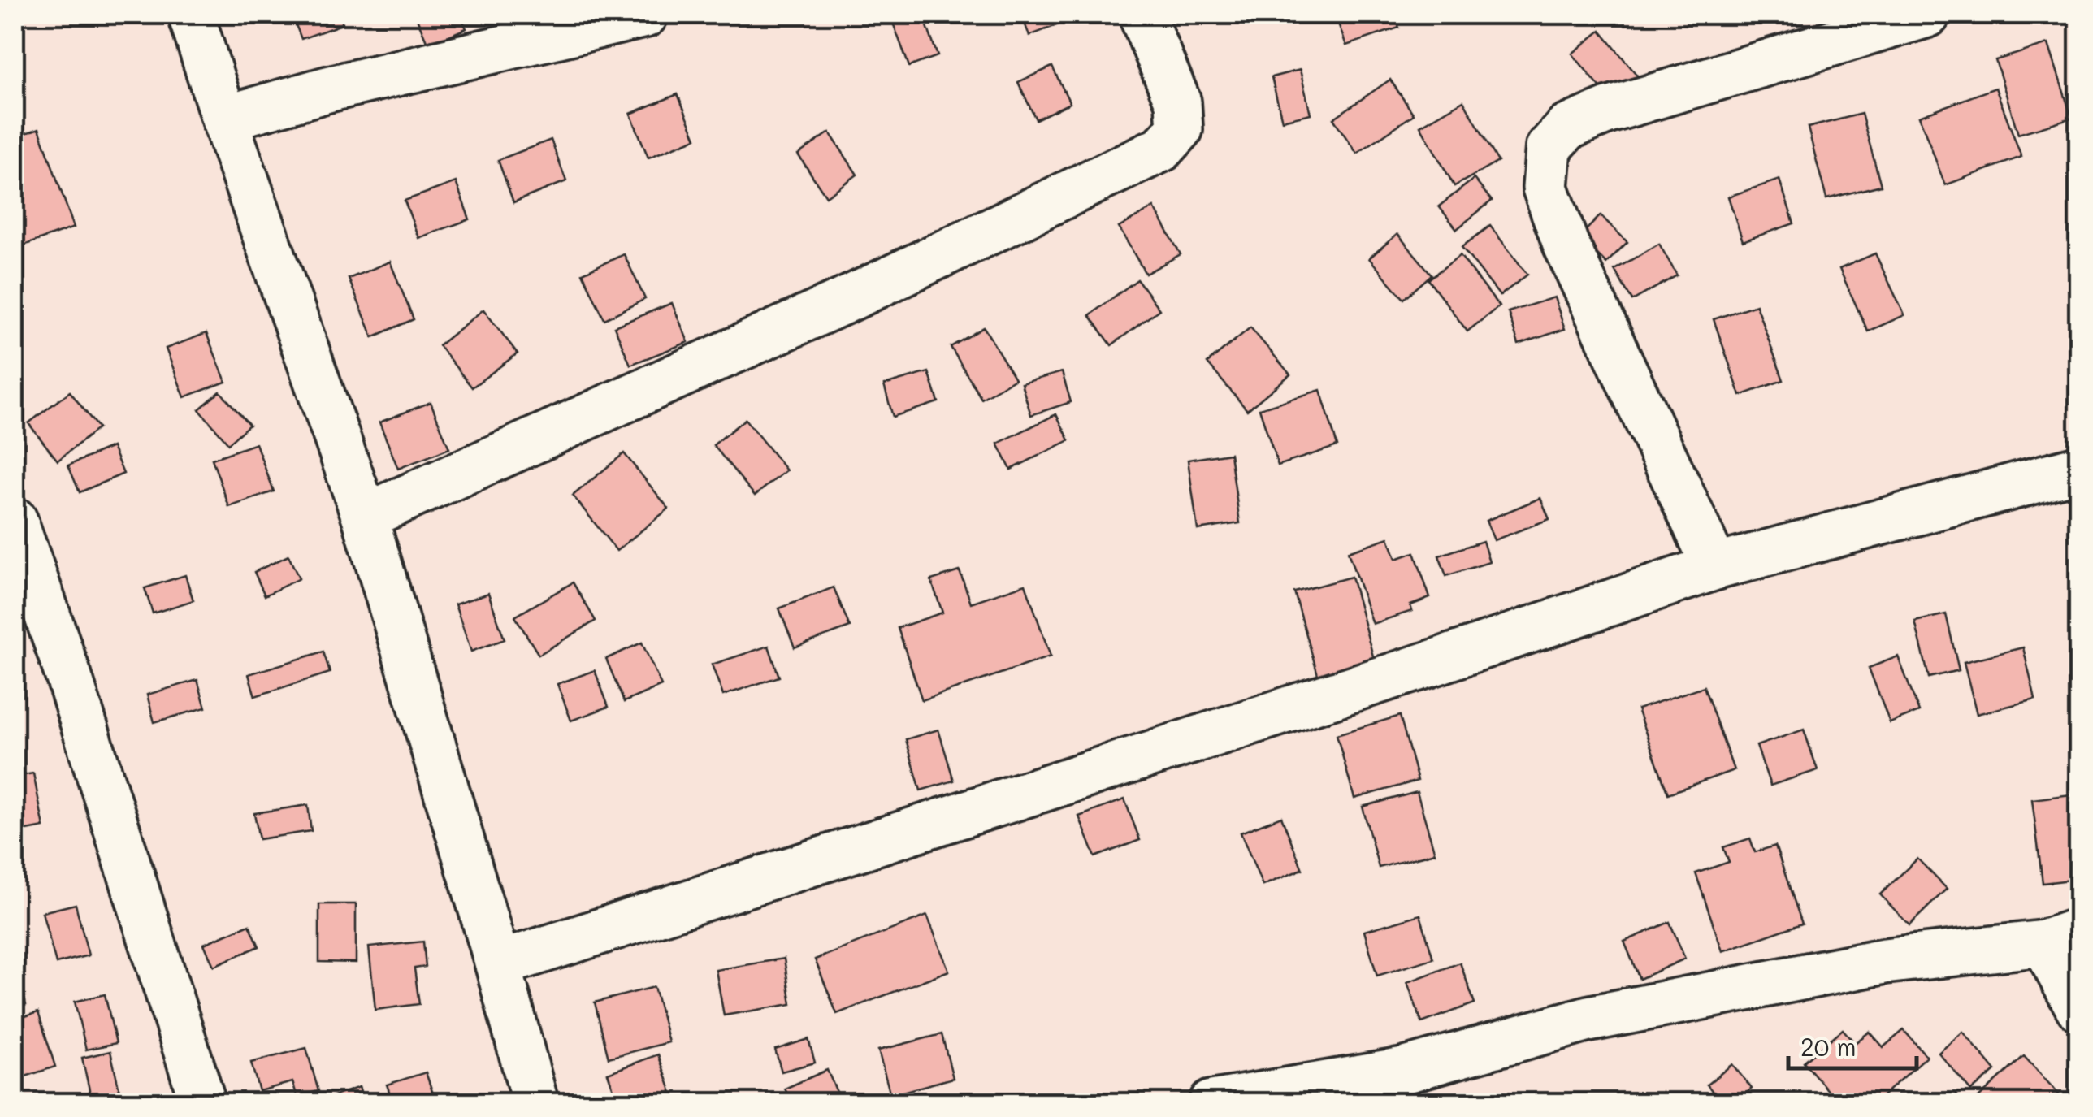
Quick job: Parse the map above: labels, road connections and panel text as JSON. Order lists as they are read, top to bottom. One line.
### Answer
{"scale_bar":"20 m"}
